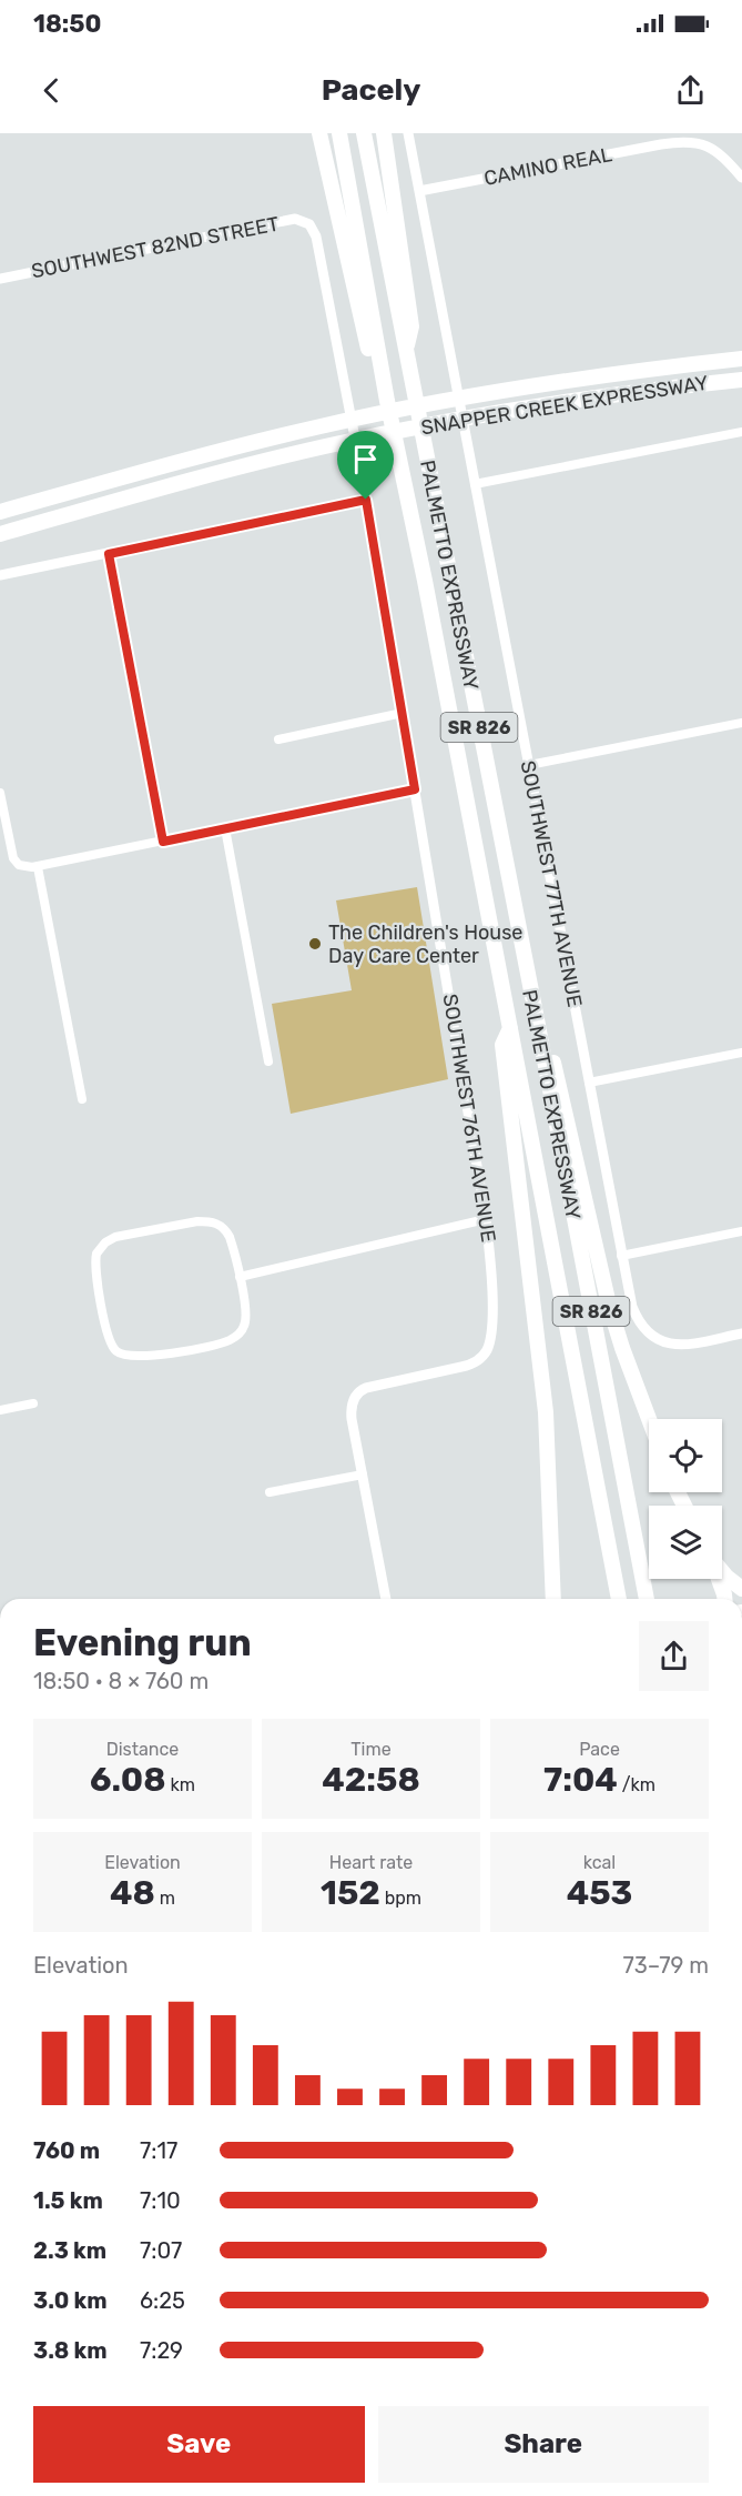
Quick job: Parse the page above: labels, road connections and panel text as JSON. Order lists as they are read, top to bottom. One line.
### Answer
{"streets":{"highway":["SNAPPER CREEK EXPRESSWAY","PALMETTO EXPRESSWAY","SR 826"],"street":["CAMINO REAL","SOUTHWEST 82ND STREET","SOUTHWEST 77TH AVENUE","SOUTHWEST 76TH AVENUE"]},"crossings":[["CAMINO REAL","SOUTHWEST 77TH AVENUE"],["SOUTHWEST 82ND STREET","SOUTHWEST 76TH AVENUE"]],"places":["The Children's House Day Care Center"],"page":{"status":"18:50","header":"Pacely","heading":["Evening run","18:50 · 8 × 760 m"],"stats":[["Distance","6.08 km"],["Time","42:58"],["Pace","7:04 /km"],["Elevation","48 m"],["Heart rate","152 bpm"],["kcal","453"]],"chart":["Elevation","73–79 m"],"list":[{"name":"760 m","note":"7:17"},{"name":"1.5 km","note":"7:10"},{"name":"2.3 km","note":"7:07"},{"name":"3.0 km","note":"6:25"},{"name":"3.8 km","note":"7:29"}],"buttons":["Save","Share"]}}
